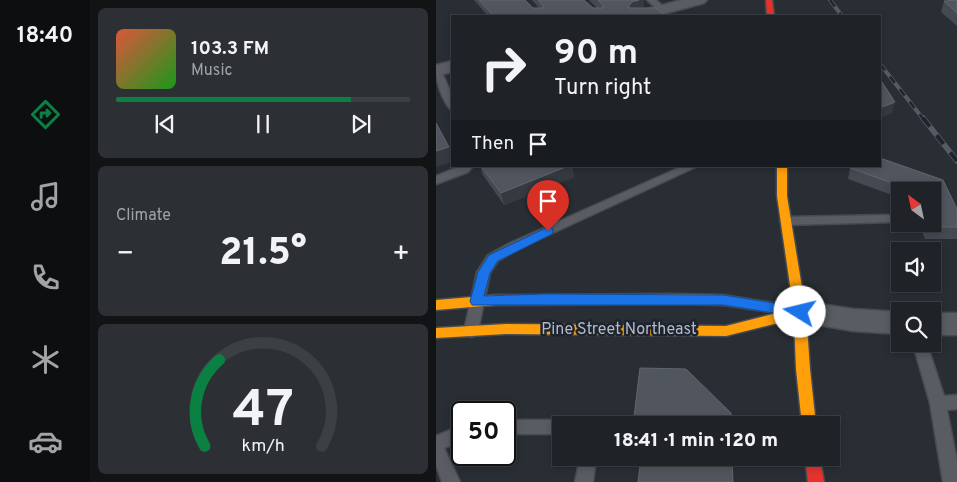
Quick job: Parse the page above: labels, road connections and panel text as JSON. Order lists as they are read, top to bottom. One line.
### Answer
{"streets":{"main road":["Pine Street Northeast"]},"north":"top left","page":{"tabs":"18:40","turn":["90 m","Turn right"],"song":["103.3 FM","Music"],"then":"Then","tile":"Climate","heat":["−","21.5°","+"],"limit":"50","trip":"18:41 · 1 min · 120 m","gauge":["47","km/h"]}}
